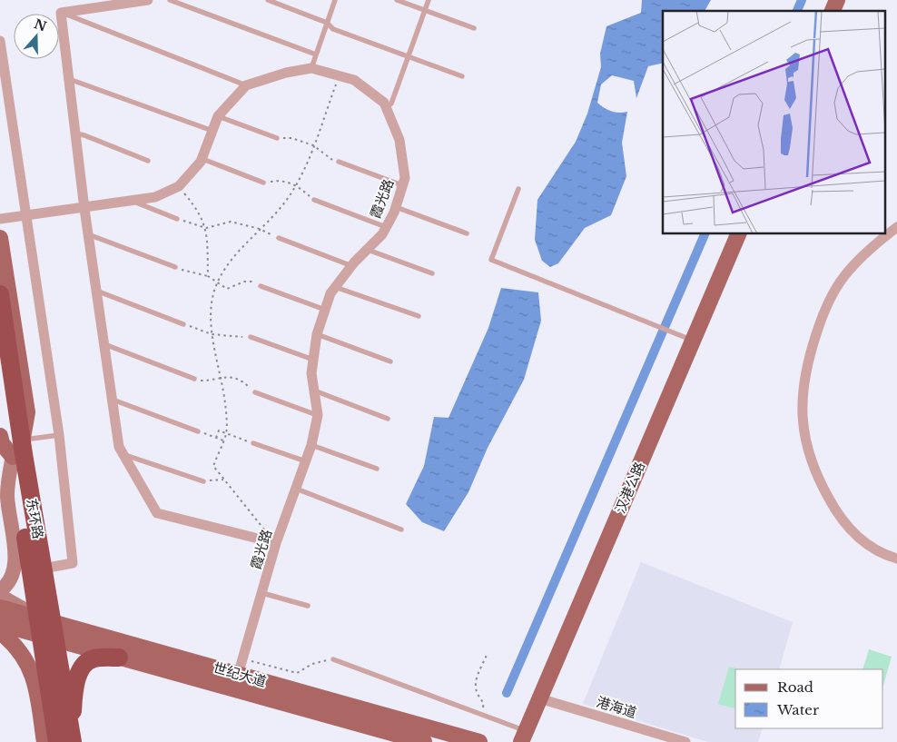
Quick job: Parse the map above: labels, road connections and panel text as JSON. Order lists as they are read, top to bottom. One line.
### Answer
{"streets":{"highway":["东环路"],"main road":["汉港公路","世纪大道"],"street":["霞光路","港海道"]},"crossings":[["霞光路","世纪大道"],["汉港公路","港海道"],["东环路","世纪大道"]],"legend":["Road","Water"],"north":"top"}
